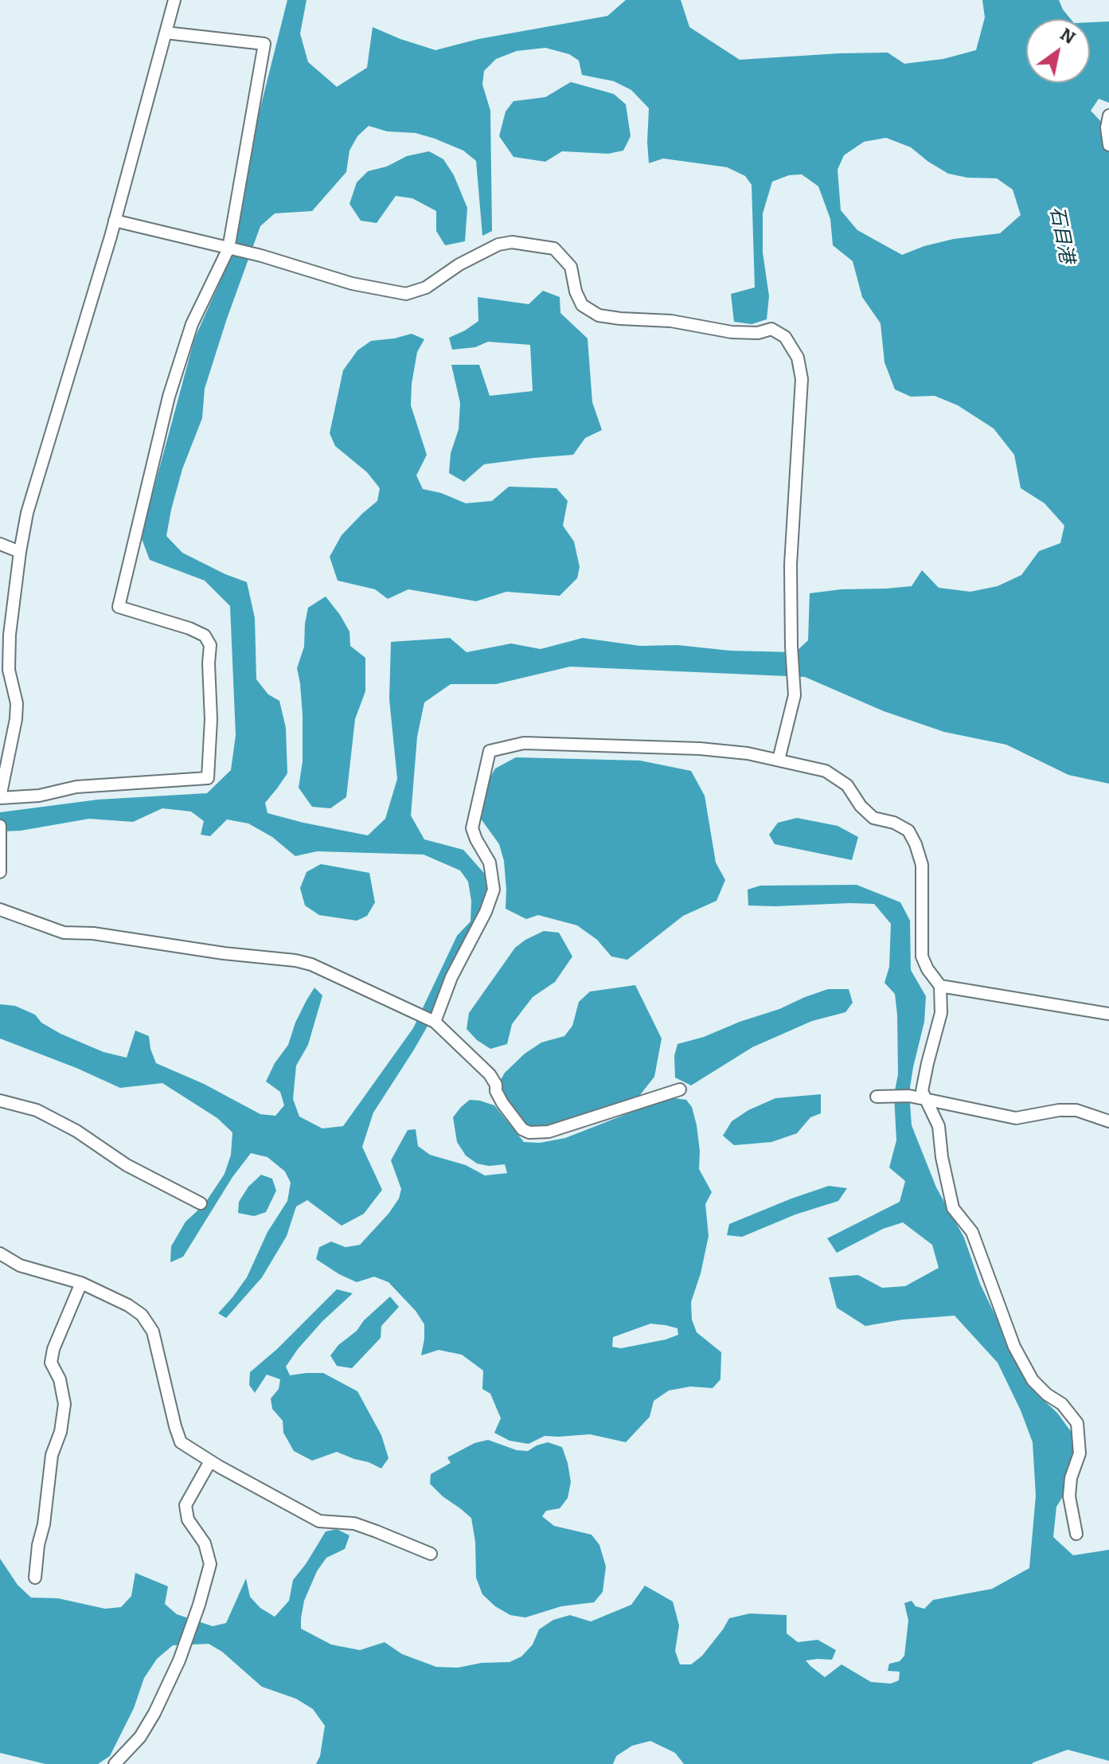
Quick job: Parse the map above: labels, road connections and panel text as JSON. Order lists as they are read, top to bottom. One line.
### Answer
{"water":["石目港"],"north":"top right"}
